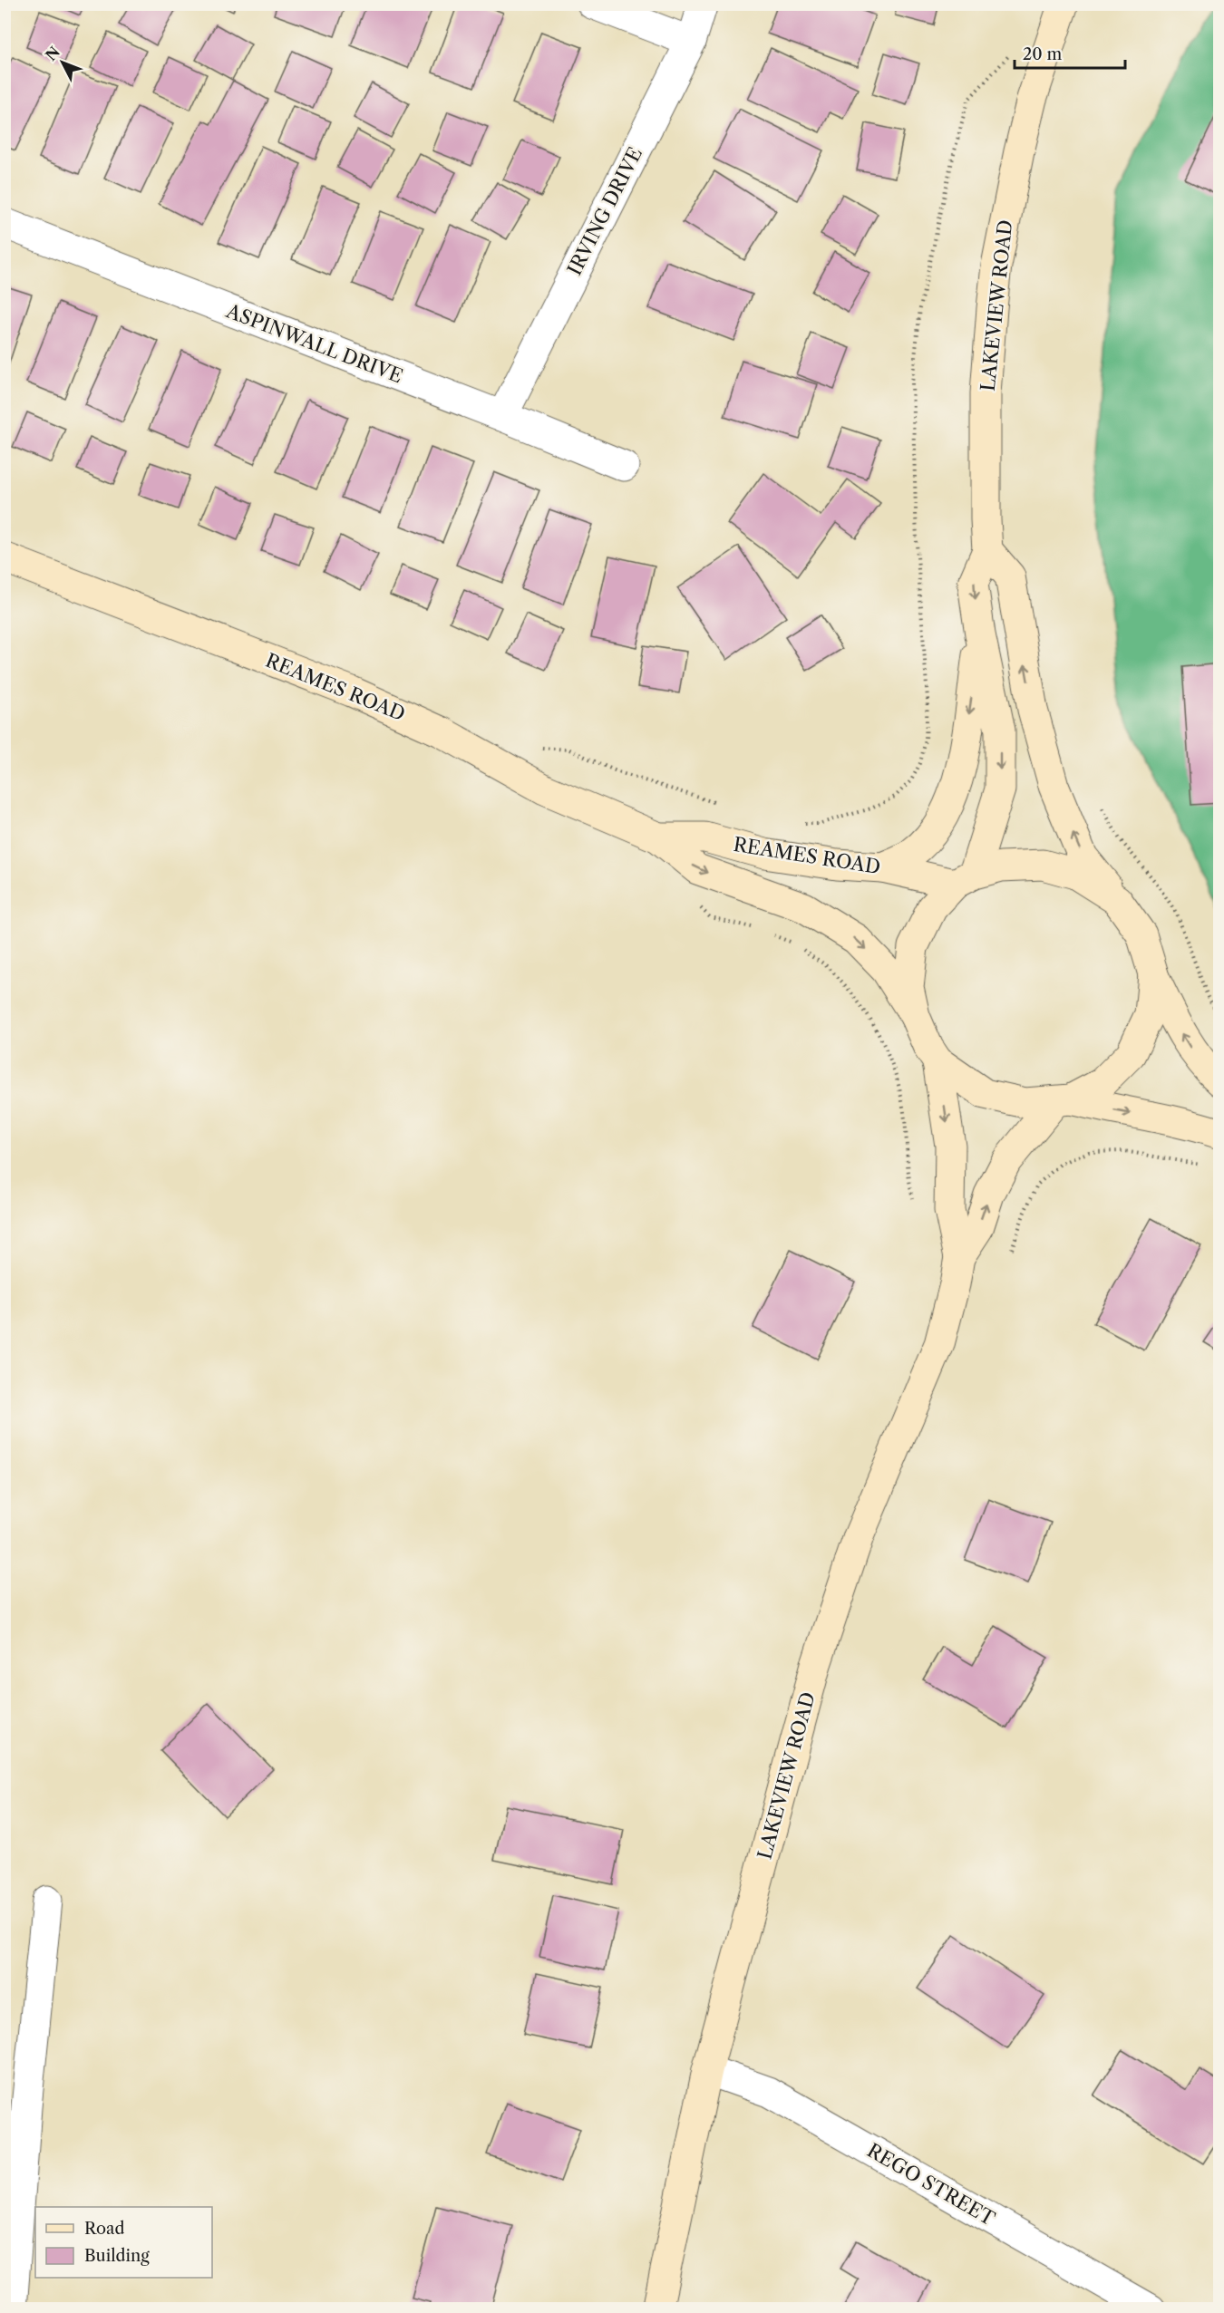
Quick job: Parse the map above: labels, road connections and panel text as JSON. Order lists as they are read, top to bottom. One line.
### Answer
{"streets":{"main road":["LAKEVIEW ROAD","REAMES ROAD"],"street":["IRVING DRIVE","ASPINWALL DRIVE","REGO STREET"]},"crossings":[["IRVING DRIVE","ASPINWALL DRIVE"],["LAKEVIEW ROAD","REAMES ROAD"],["LAKEVIEW ROAD","REGO STREET"]],"legend":["Road","Building"],"scale_bar":"20 m","north":"top left"}
